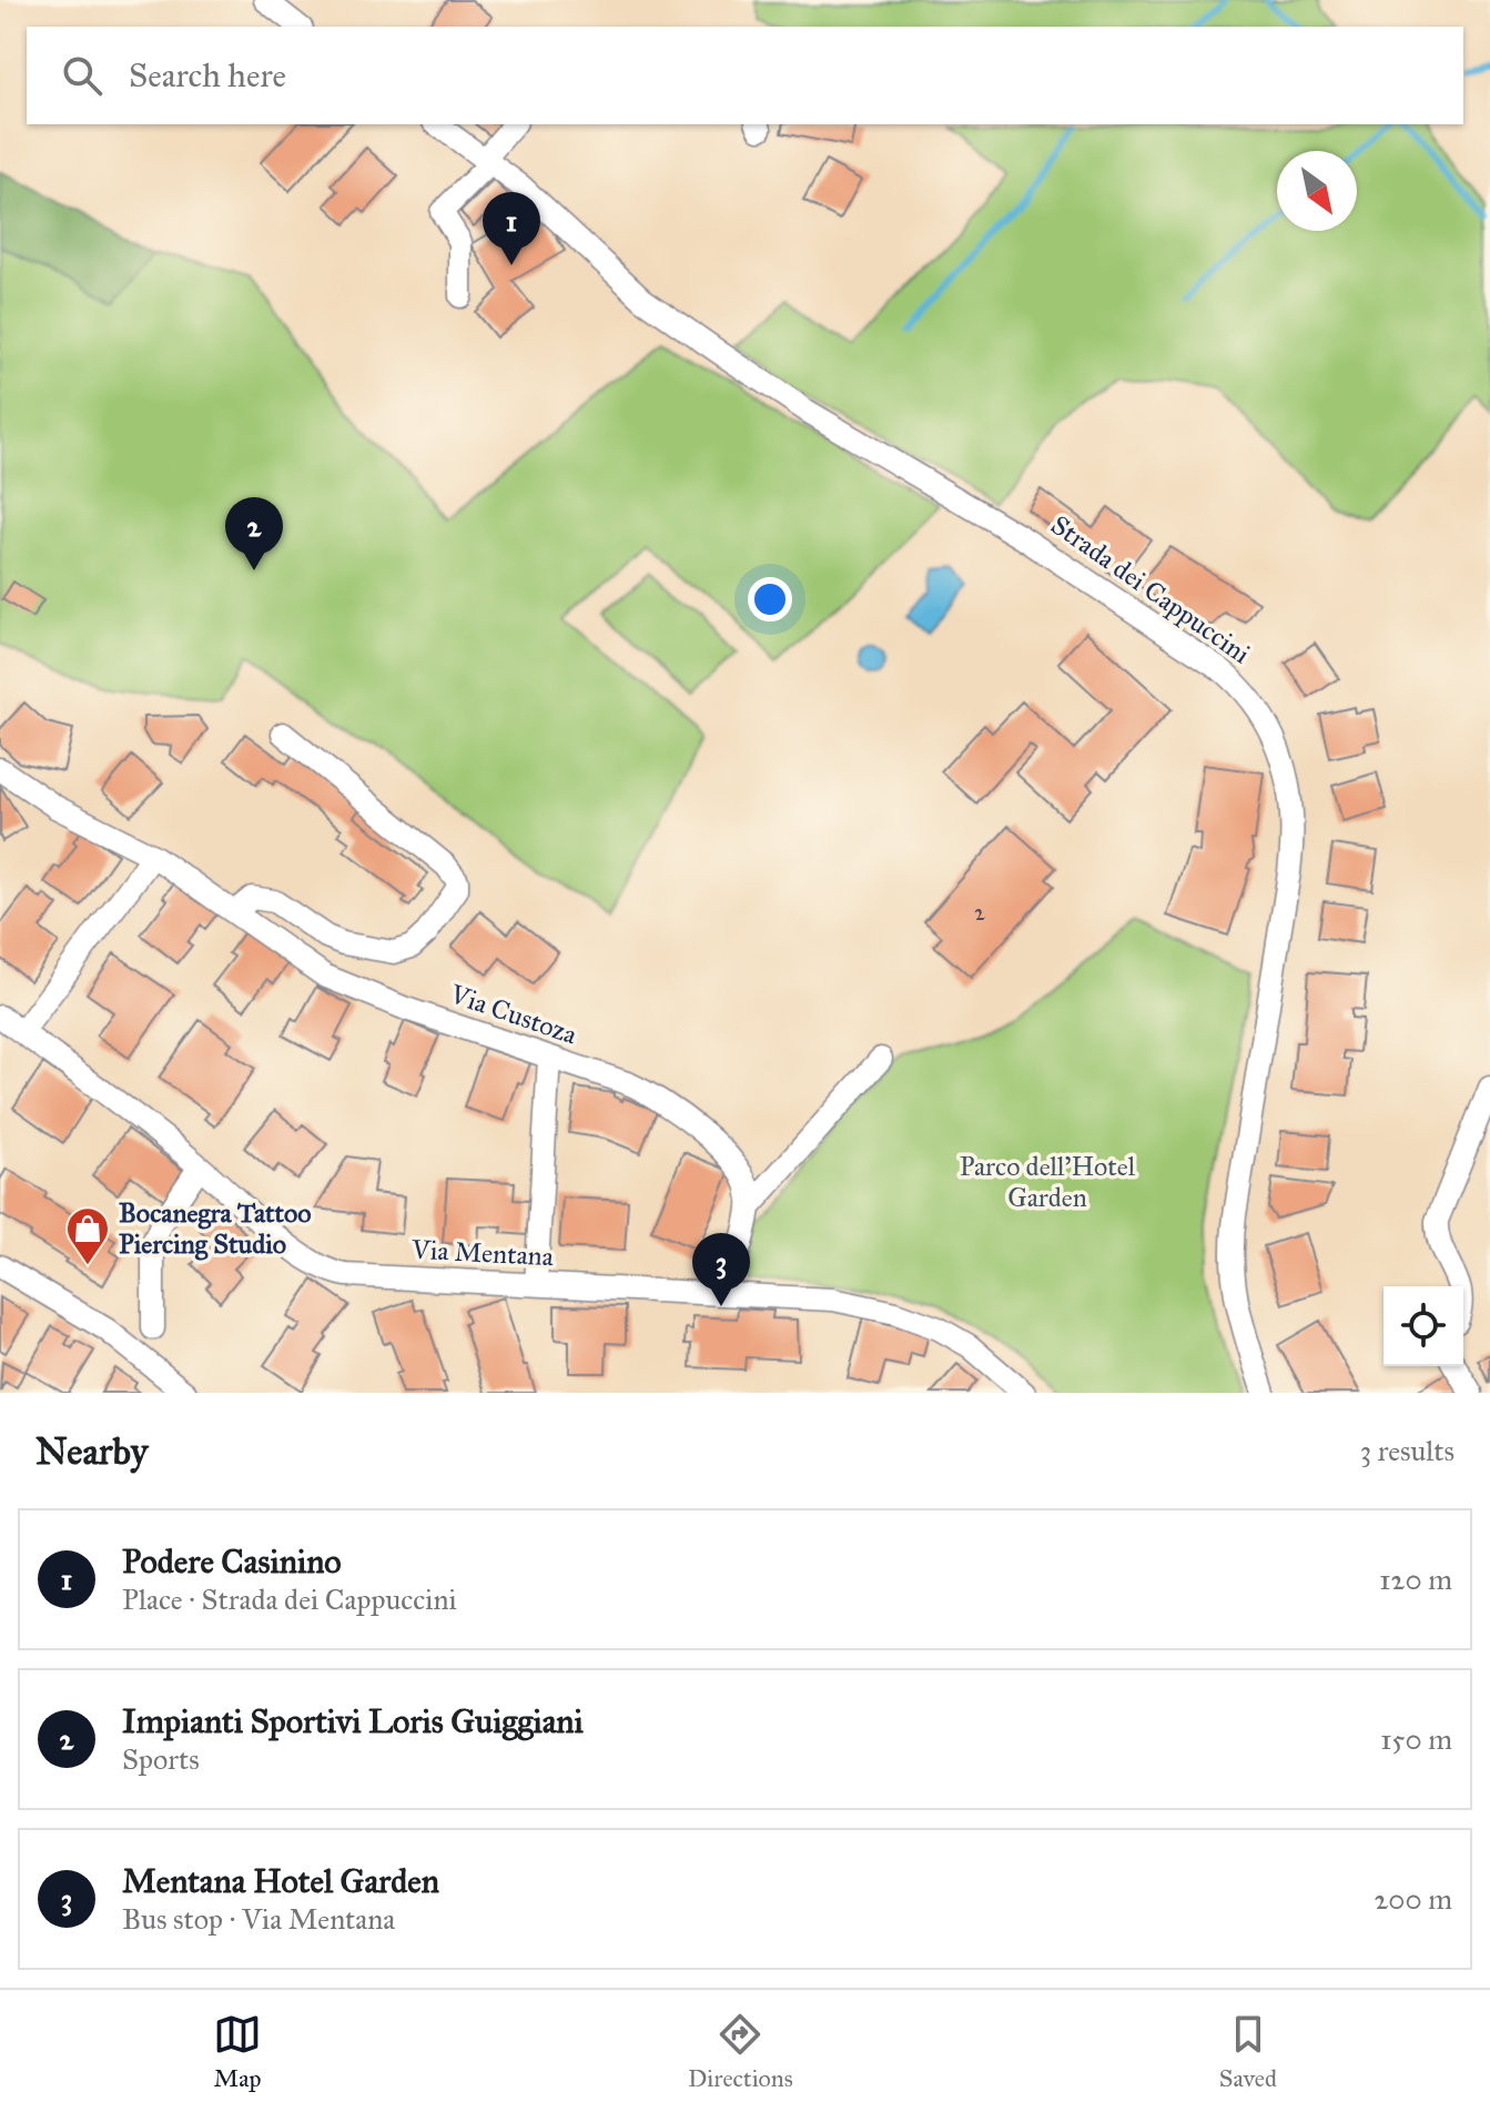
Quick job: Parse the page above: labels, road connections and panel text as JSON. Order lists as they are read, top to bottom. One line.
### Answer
{"streets":{"street":["Strada dei Cappuccini","Via Custoza","Via Mentana"]},"parks":["Parco dell'Hotel Garden"],"places":{"shop":["Bocanegra Tattoo Piercing Studio"]},"house_numbers":["2"],"north":"bottom right","page":{"search":"Search here","pins":["1","2","3"],"heading":["Nearby","3 results"],"list":[{"mark":"1","name":"Podere Casinino","note":"Place · Strada dei Cappuccini","value":"120 m"},{"mark":"2","name":"Impianti Sportivi Loris Guiggiani","note":"Sports","value":"150 m"},{"mark":"3","name":"Mentana Hotel Garden","note":"Bus stop · Via Mentana","value":"200 m"}],"nav":["Map","Directions","Saved"]}}
